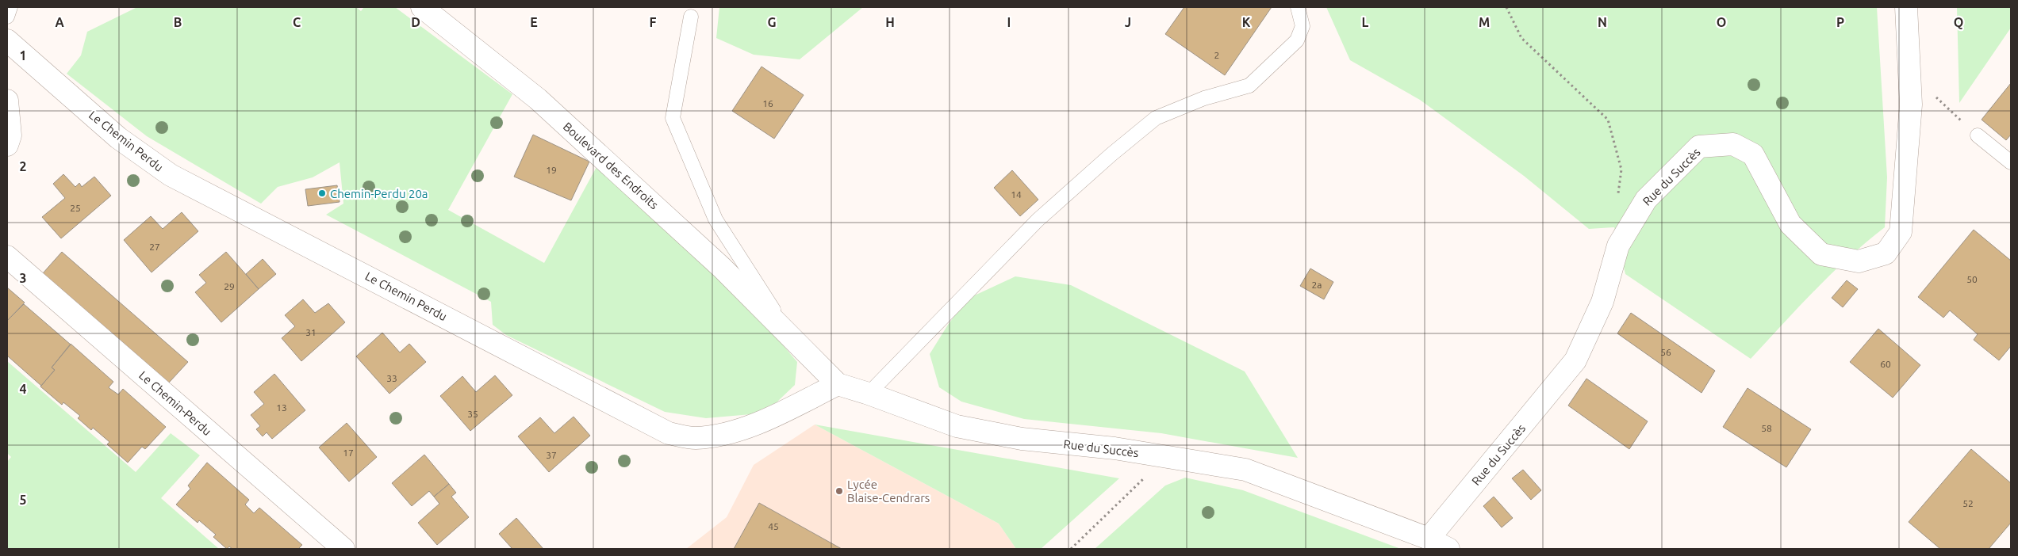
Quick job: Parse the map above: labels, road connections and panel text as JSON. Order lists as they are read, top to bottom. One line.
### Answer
{"streets":{"street":["Le Chemin Perdu","Boulevard des Endroits","Rue du Succès","Le Chemin-Perdu"]},"crossings":[["Le Chemin Perdu","Rue du Succès"],["Boulevard des Endroits","Rue du Succès"]],"places":["Chemin-Perdu 20a","Lycée Blaise-Cendrars"],"house_numbers":["2","16","19","14","25","27","50","2a","29","31","56","60","33","13","35","58","17","37","52","45"],"grid":{"columns":["A","B","C","D","E","F","G","H","I","J","K","L","M","N","O","P","Q"],"rows":["1","2","3","4","5"]}}
